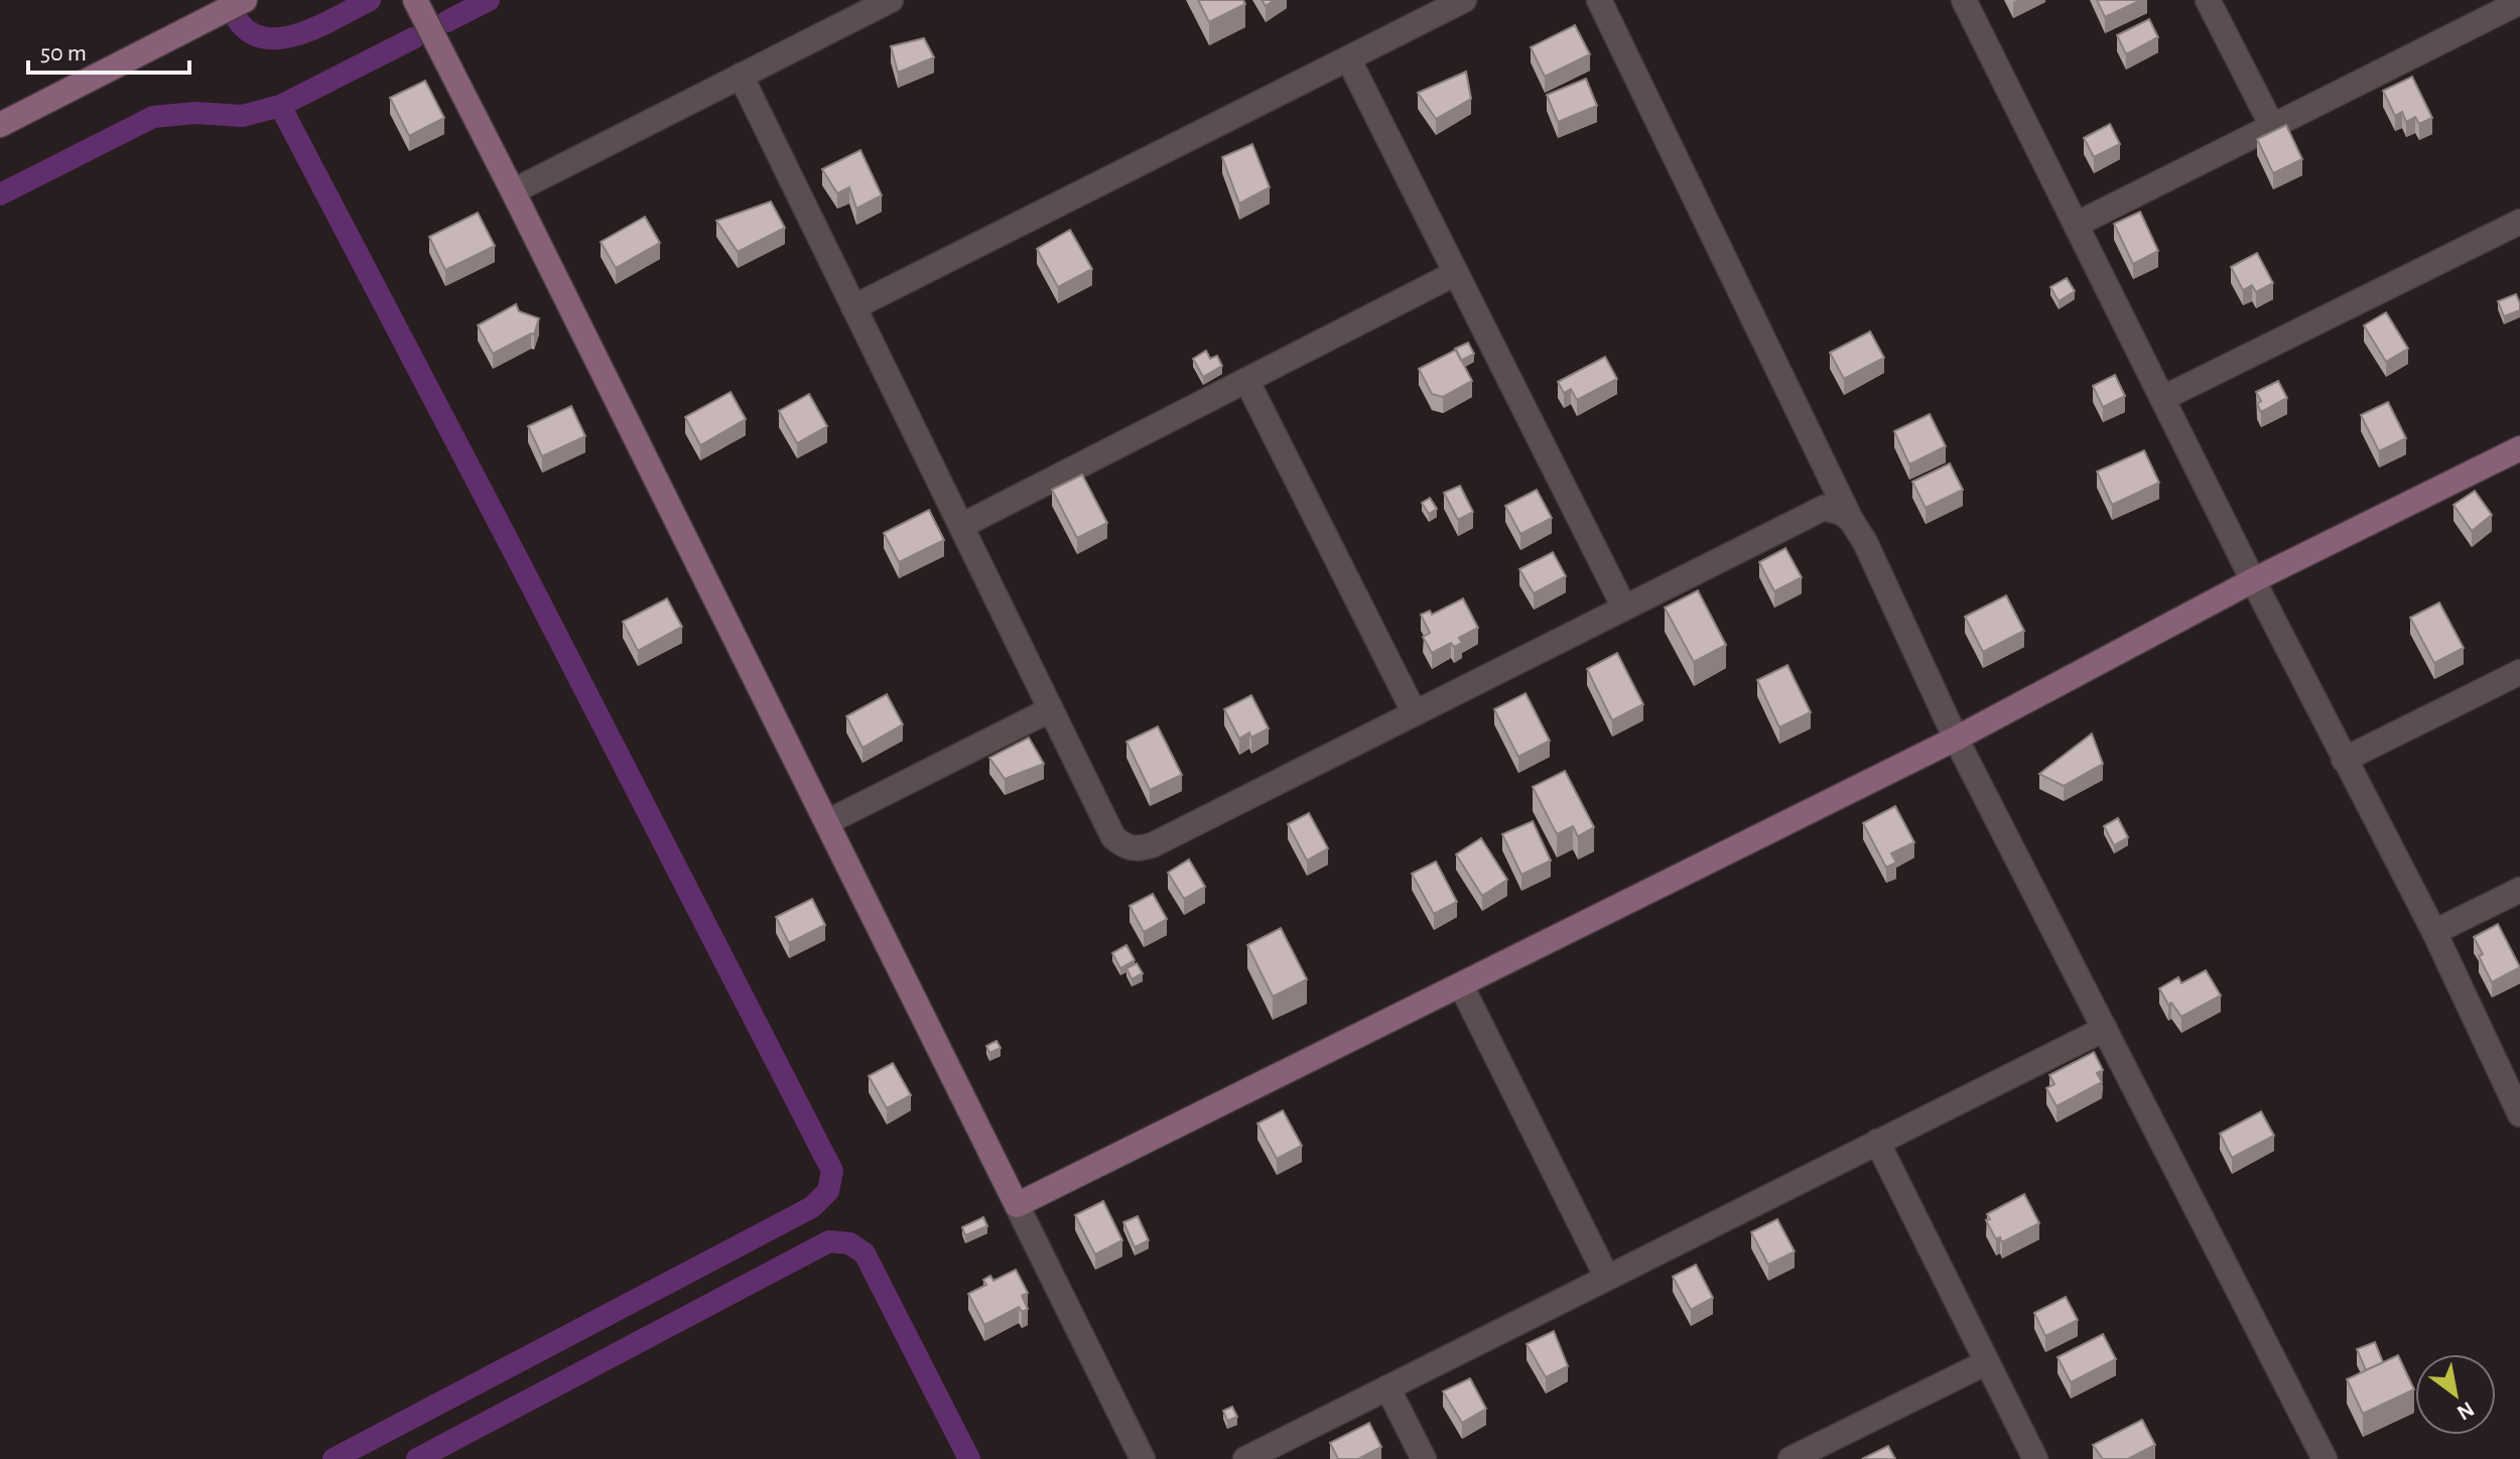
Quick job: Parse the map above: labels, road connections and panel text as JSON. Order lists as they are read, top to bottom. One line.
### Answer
{"scale_bar":"50 m","north":"bottom right"}
